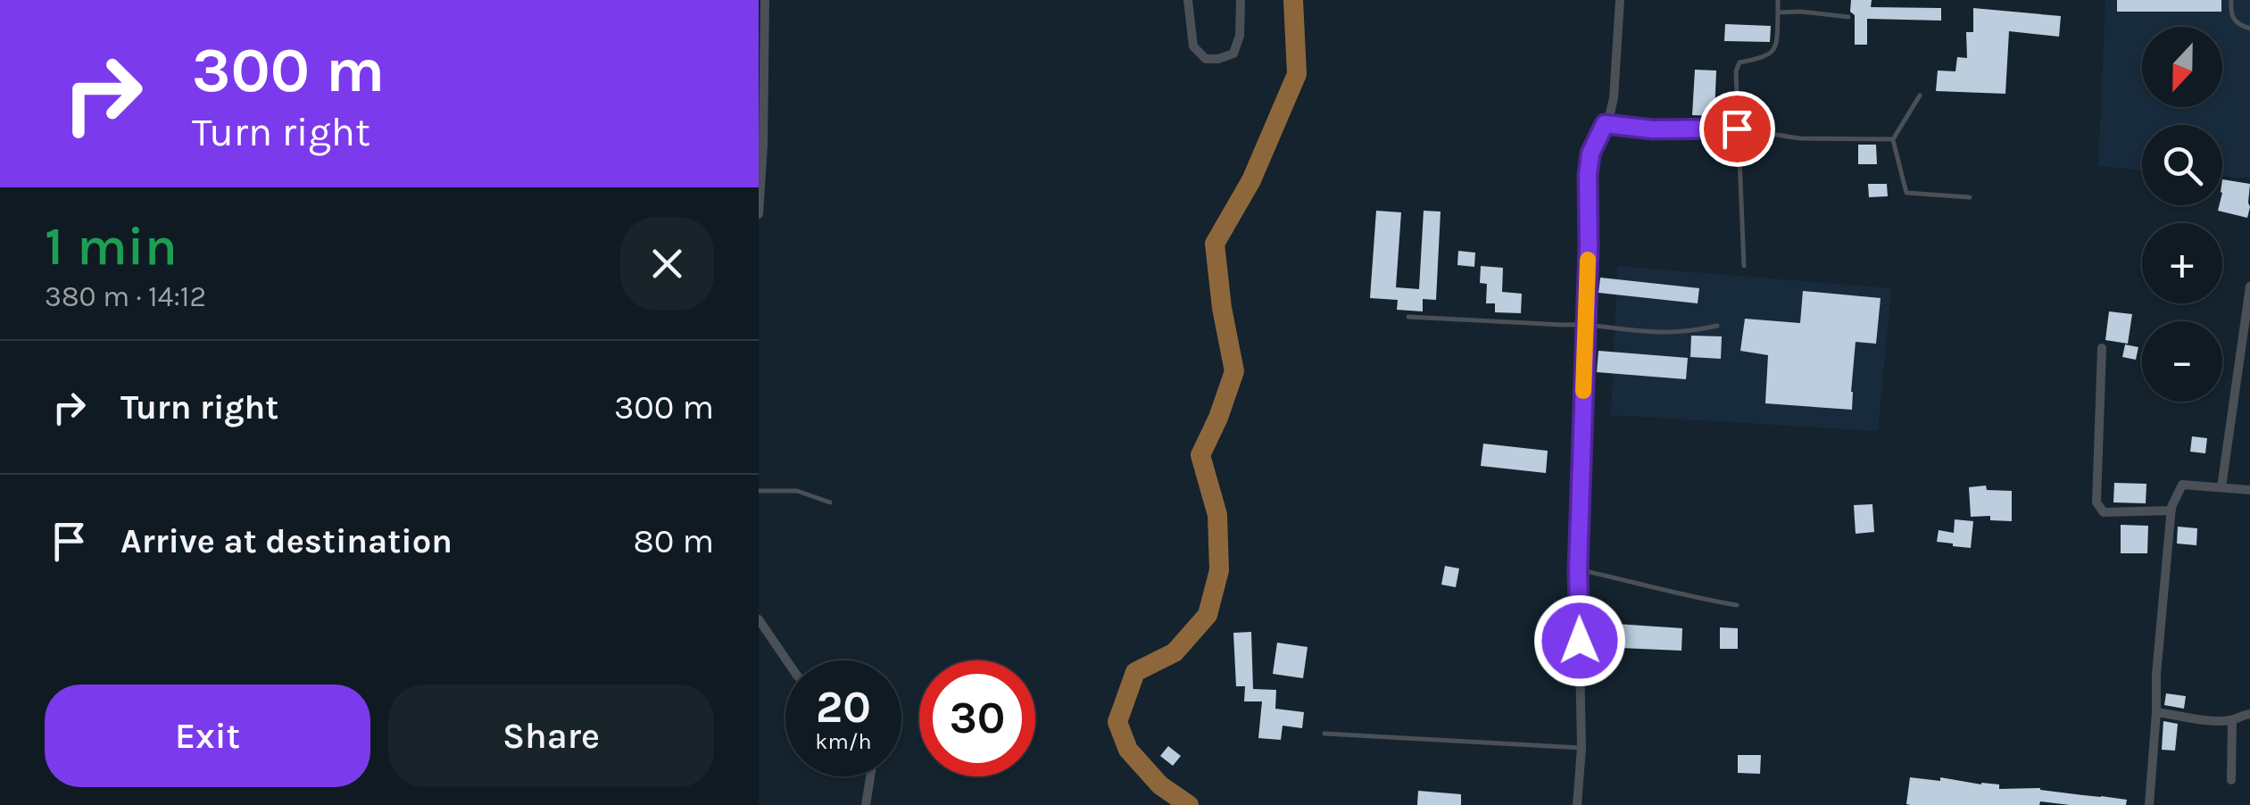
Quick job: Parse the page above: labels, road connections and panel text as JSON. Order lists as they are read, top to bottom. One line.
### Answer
{"north":"bottom","page":{"turn":["300 m","Turn right"],"map_buttons":["+","−"],"heading":["1 min","380 m · 14:12"],"list":[{"name":"Turn right","value":"300 m"},{"name":"Arrive at destination","value":"80 m"}],"speed":"20 km/h","limit":"30","buttons":["Exit","Share"]}}
